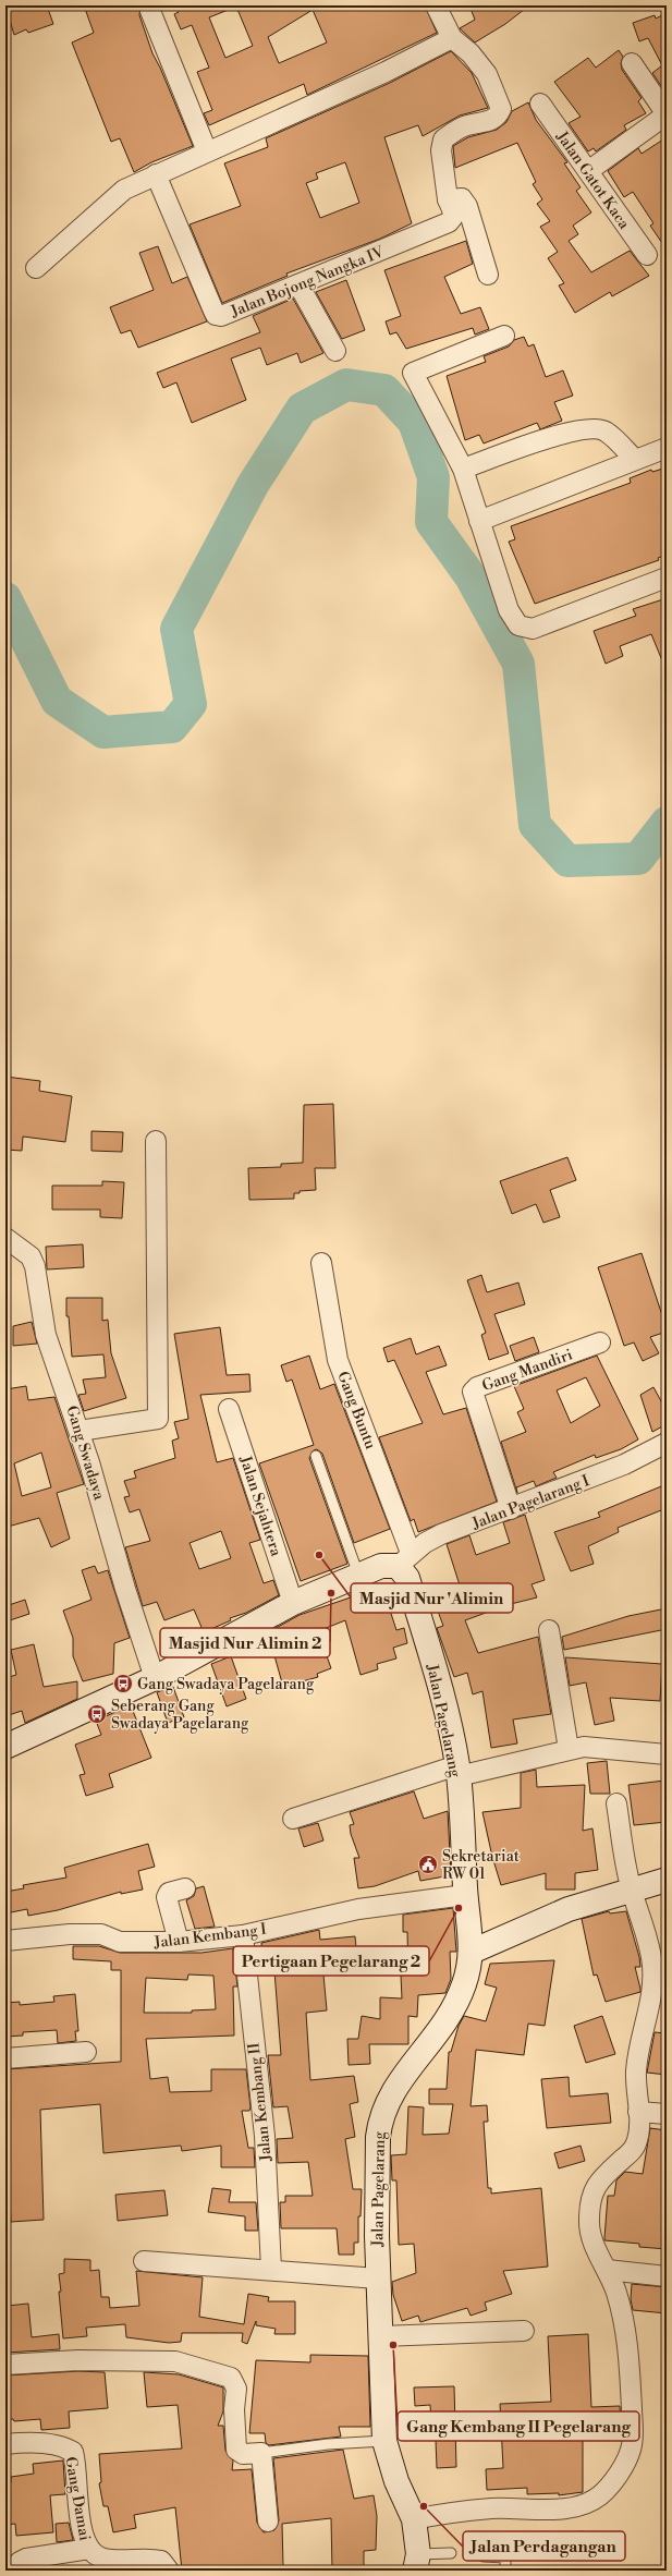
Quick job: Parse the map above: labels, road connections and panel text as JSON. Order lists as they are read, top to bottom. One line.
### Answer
{"streets":{"street":["Jalan Gatot Kaca","Jalan Bojong Nangka IV","Gang Mandiri","Gang Buntu","Gang Swadaya","Jalan Pagelarang I","Jalan Sejahtera","Jalan Pagelarang","Jalan Kembang I","Jalan Kembang II","Gang Damai"]},"crossings":[["Gang Mandiri","Jalan Pagelarang I"],["Gang Buntu","Jalan Pagelarang I"],["Gang Buntu","Jalan Pagelarang"],["Jalan Pagelarang I","Jalan Pagelarang"],["Jalan Pagelarang","Jalan Kembang I"],["Jalan Kembang I","Jalan Kembang II"]],"places":{"other":["Masjid Nur 'Alimin","Masjid Nur Alimin 2","Pertigaan Pegelarang 2","Gang Kembang II Pegelarang","Jalan Perdagangan"],"bus stop":["Gang Swadaya Pagelarang","Seberang Gang Swadaya Pagelarang"],"public building":["Sekretariat RW 01"]}}
